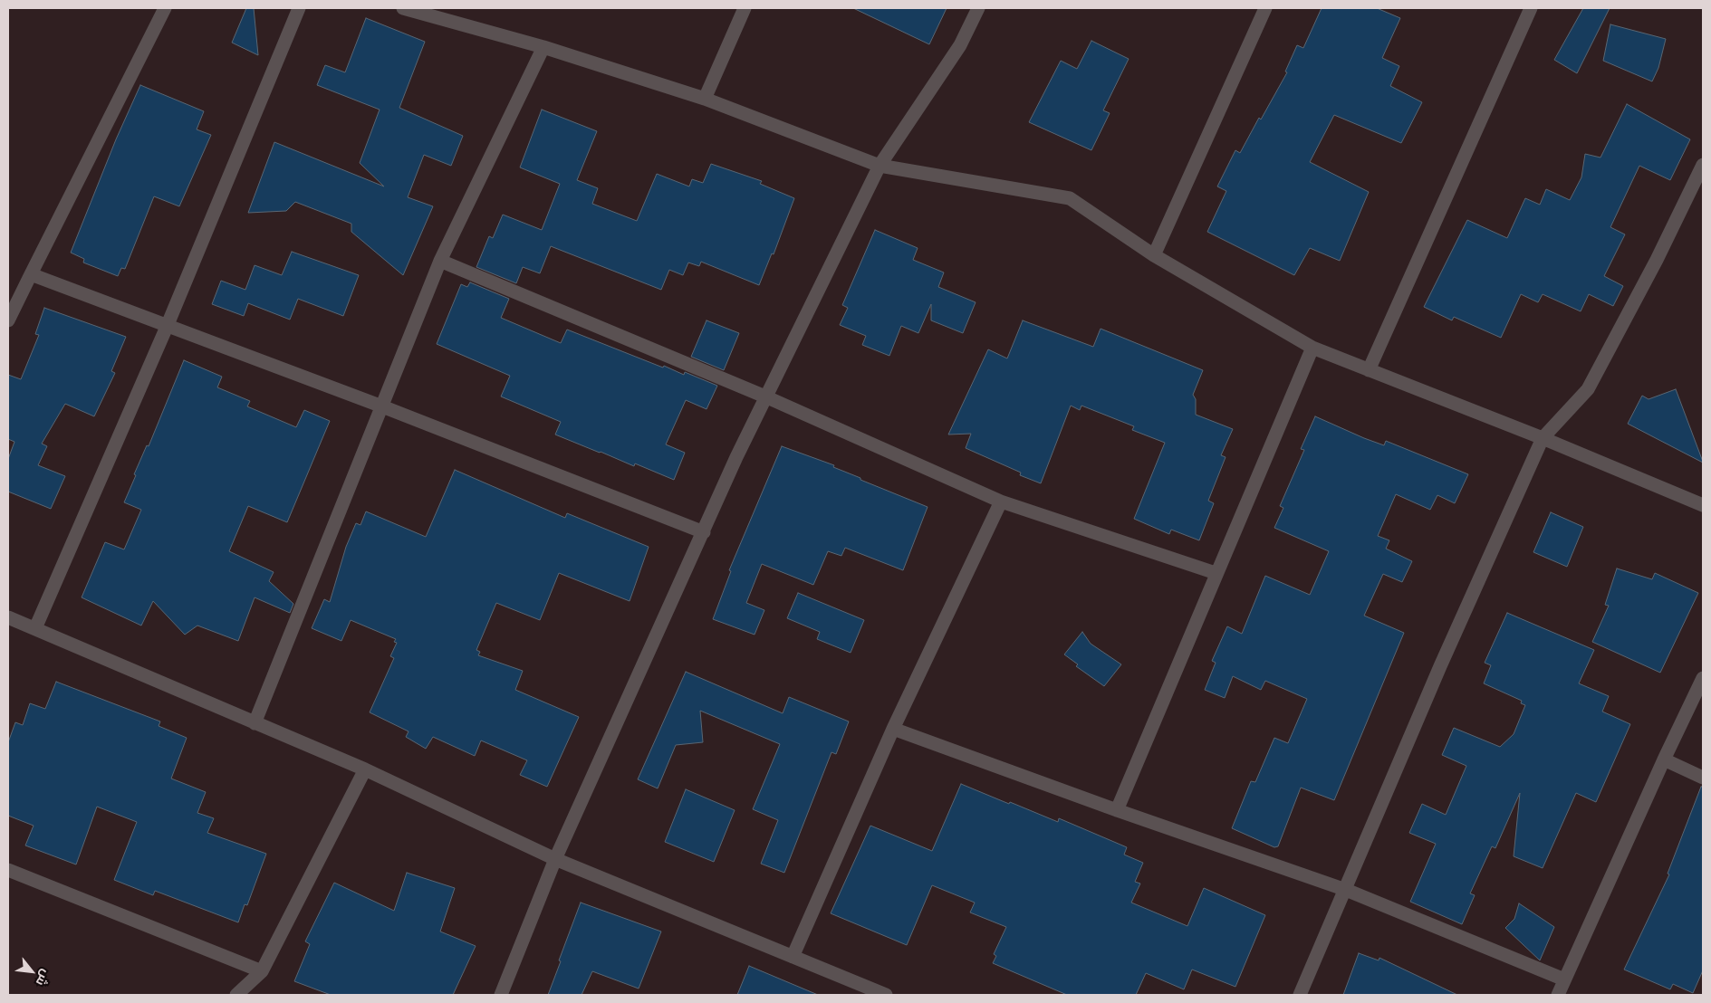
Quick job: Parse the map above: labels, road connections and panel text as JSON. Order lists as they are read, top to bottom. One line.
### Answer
{"north":"bottom right"}
